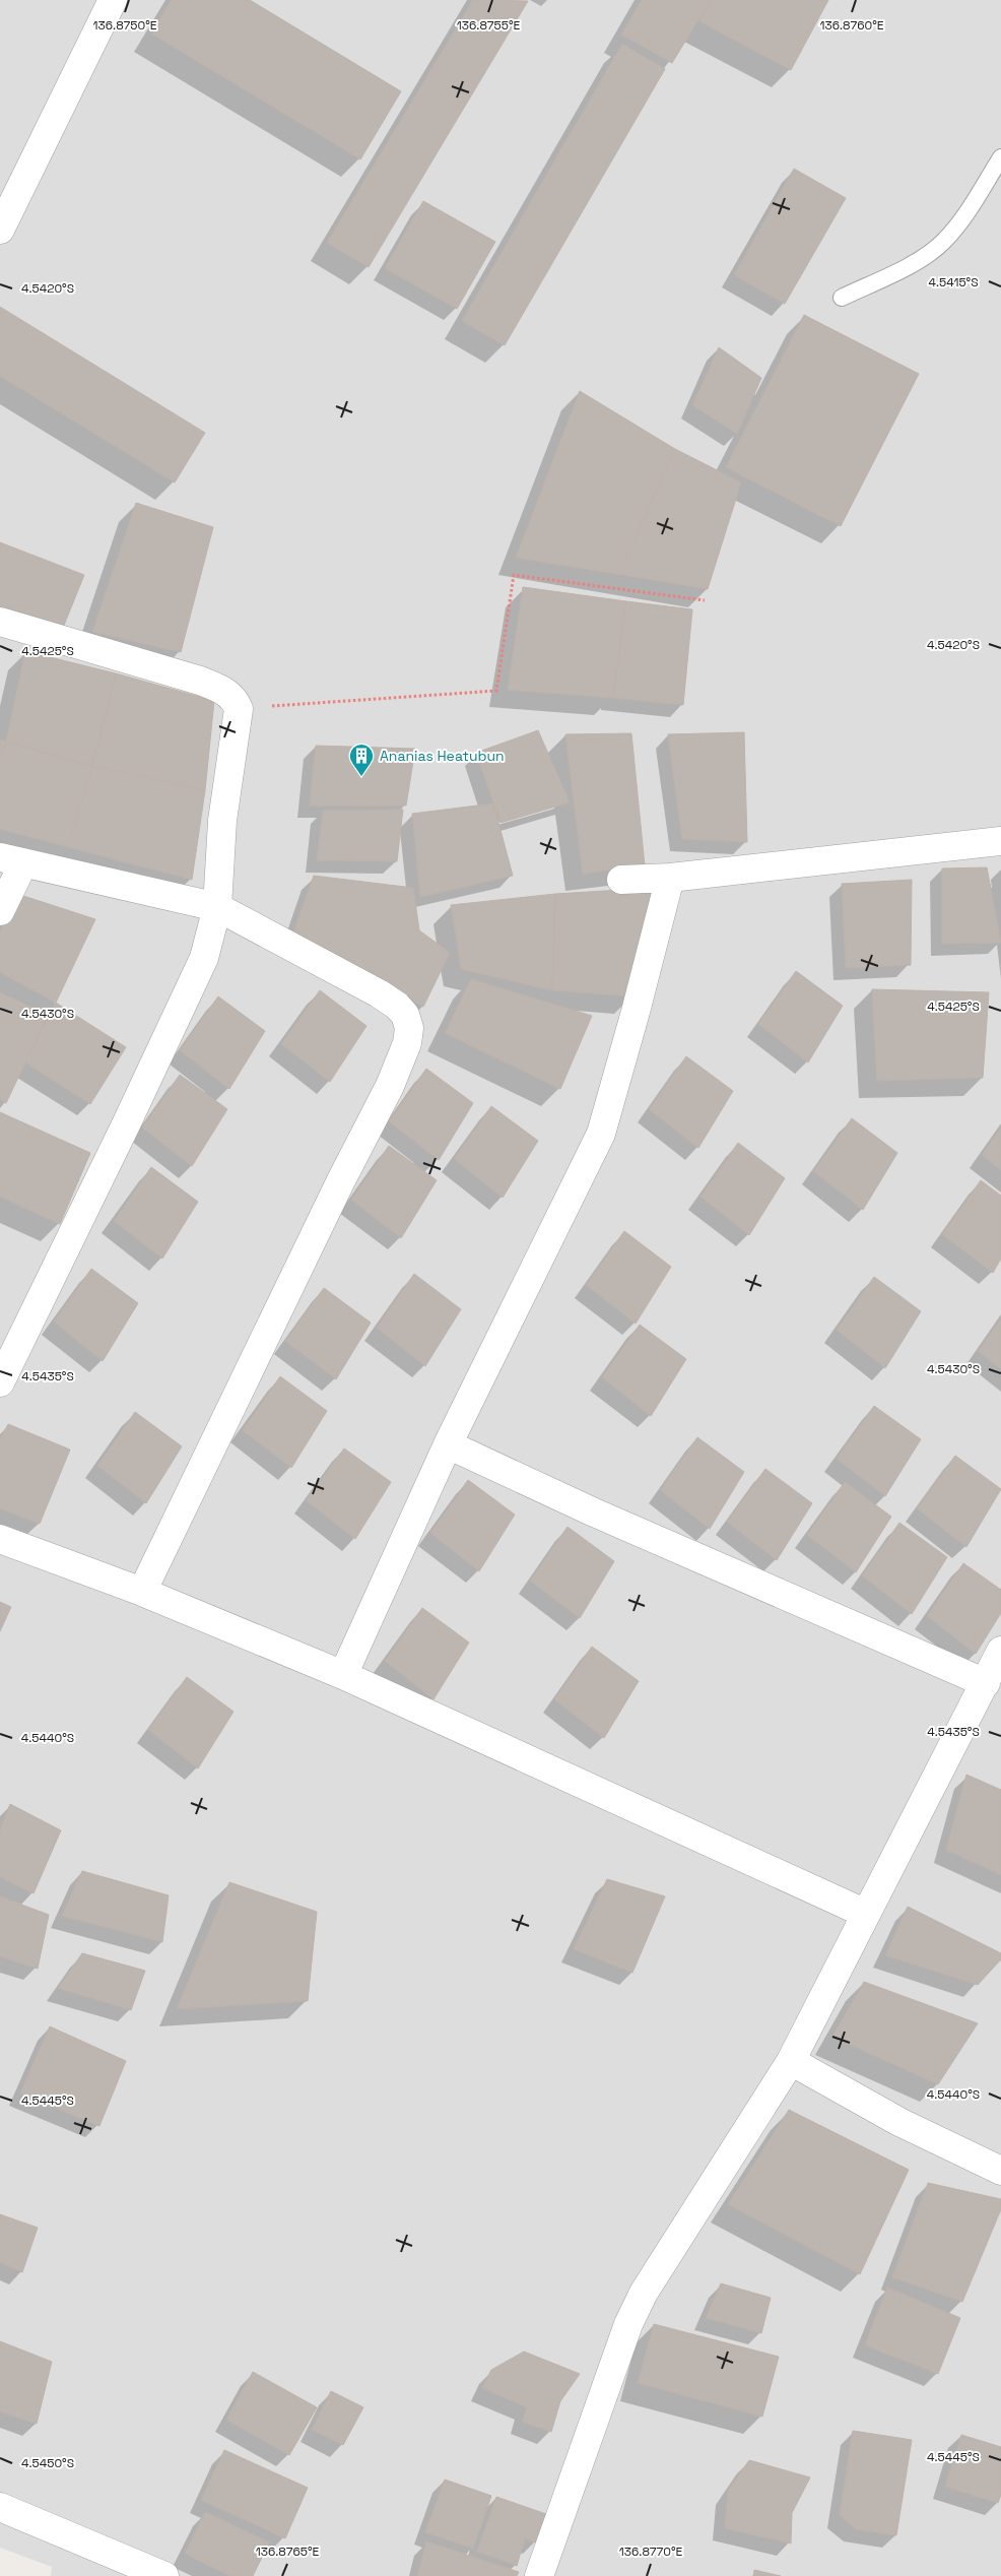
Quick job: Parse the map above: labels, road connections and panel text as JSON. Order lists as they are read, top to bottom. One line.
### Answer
{"places":{"building":["Ananias Heatubun"]},"coordinates":["136.8750°E","136.8755°E","136.8760°E","4.5415°S","4.5420°S","4.5425°S","4.5430°S","4.5435°S","4.5440°S","4.5445°S","4.5450°S","136.8765°E","136.8770°E"]}
